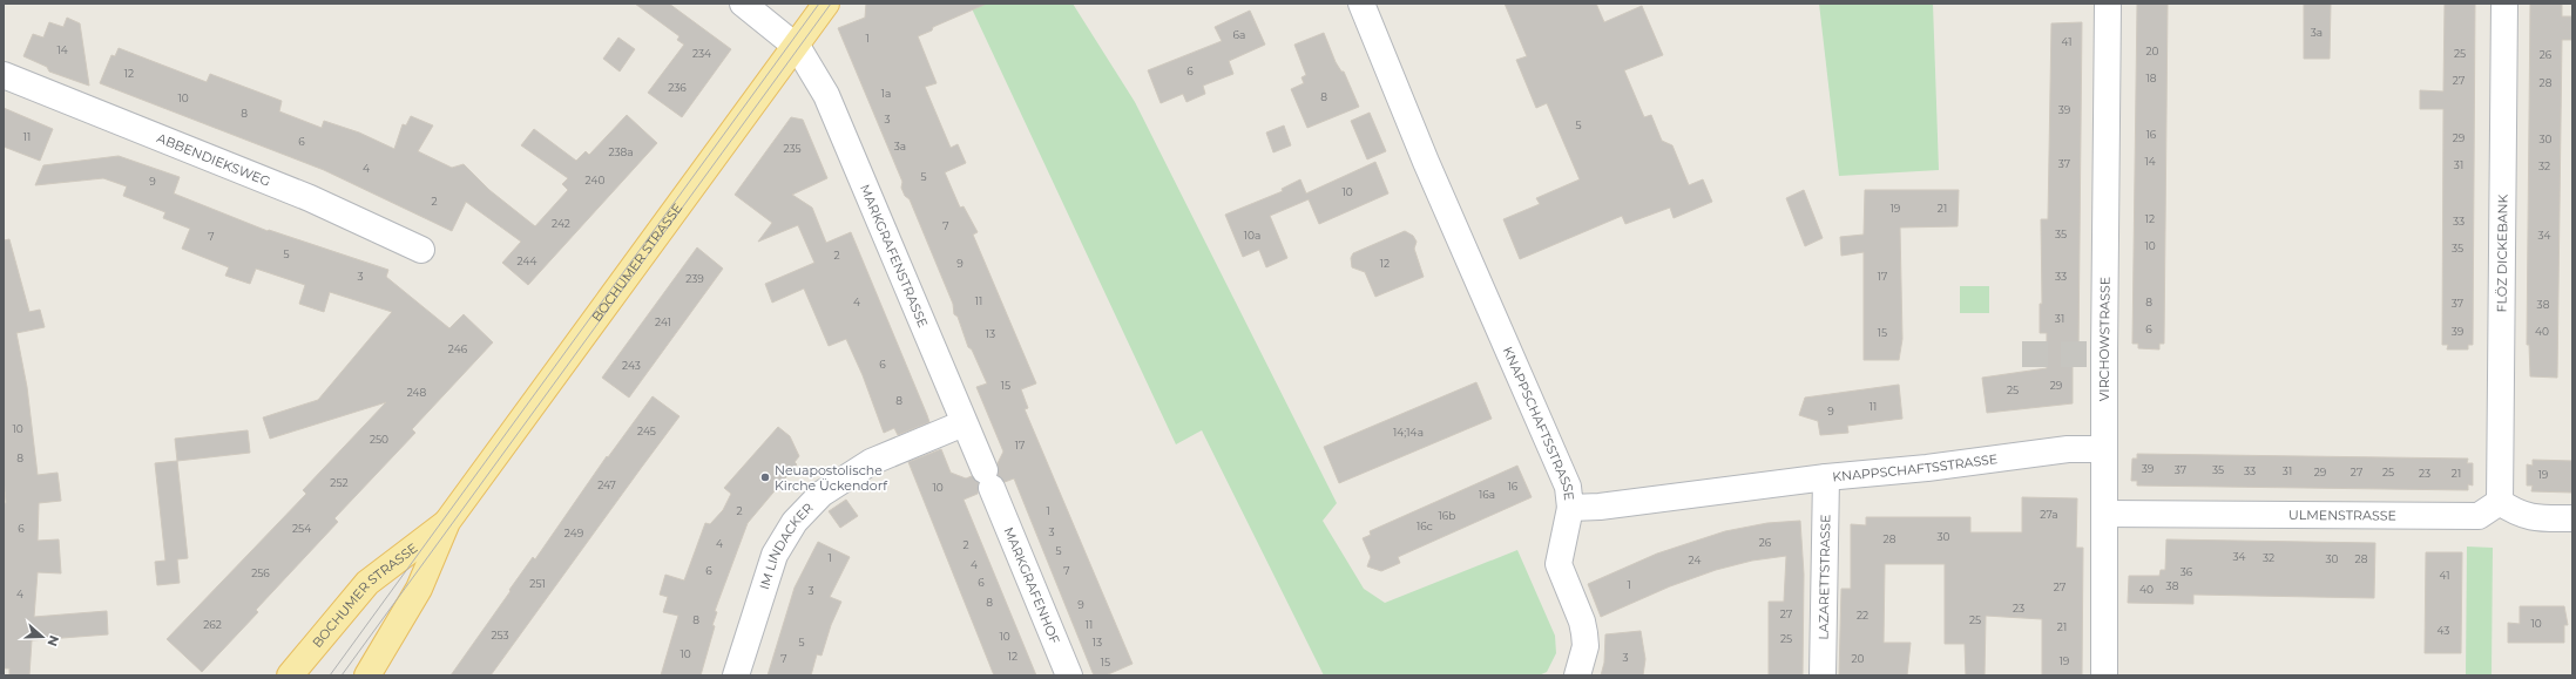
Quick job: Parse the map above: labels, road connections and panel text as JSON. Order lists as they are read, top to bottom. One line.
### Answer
{"streets":{"main road":["BOCHUMER STRASSE"],"street":["ABBENDIEKSWEG","FLÖZ DICKEBANK","MARKGRAFENSTRASSE","VIRCHOWSTRASSE","KNAPPSCHAFTSSTRASSE","ULMENSTRASSE","IM LINDACKER","LAZARETTSTRASSE","MARKGRAFENHOF"]},"crossings":[["FLÖZ DICKEBANK","ULMENSTRASSE"],["MARKGRAFENSTRASSE","BOCHUMER STRASSE"],["MARKGRAFENSTRASSE","IM LINDACKER"],["MARKGRAFENSTRASSE","MARKGRAFENHOF"],["VIRCHOWSTRASSE","KNAPPSCHAFTSSTRASSE"],["VIRCHOWSTRASSE","ULMENSTRASSE"],["KNAPPSCHAFTSSTRASSE","LAZARETTSTRASSE"]],"places":["Neuapostolische Kirche Ückendorf"],"house_numbers":["3a","6a","1","41","14","20","234","25","26","6","12","18","27","28","236","1a","8","10","39","8","3","5","16","11","29","30","6","3a","235","238a","14","37","31","32","4","5","240","9","10","2","19","21","12","33","242","7","35","10a","34","7","10","35","5","2","244","9","12","3","17","33","239","11","4","8","37","38","31","241","6","39","40","15","13","246","6","243","15","29","25","248","8","11","9","10","245","14;14a","250","17","8","39","37","35","33","31","29","27","25","23","21","19","252","247","16","10","16a","2","1","27a","16b","16c","6","254","3","249","30","28","26","4","2","5","34","1","32","30","28","24","4","6","7","36","256","41","6","251","1","38","27","40","3","4","8","9","23","27","22","8","25","10","262","11","21","43","253","10","25","5","13","10","12","3","7","20","19","15"],"north":"right"}
